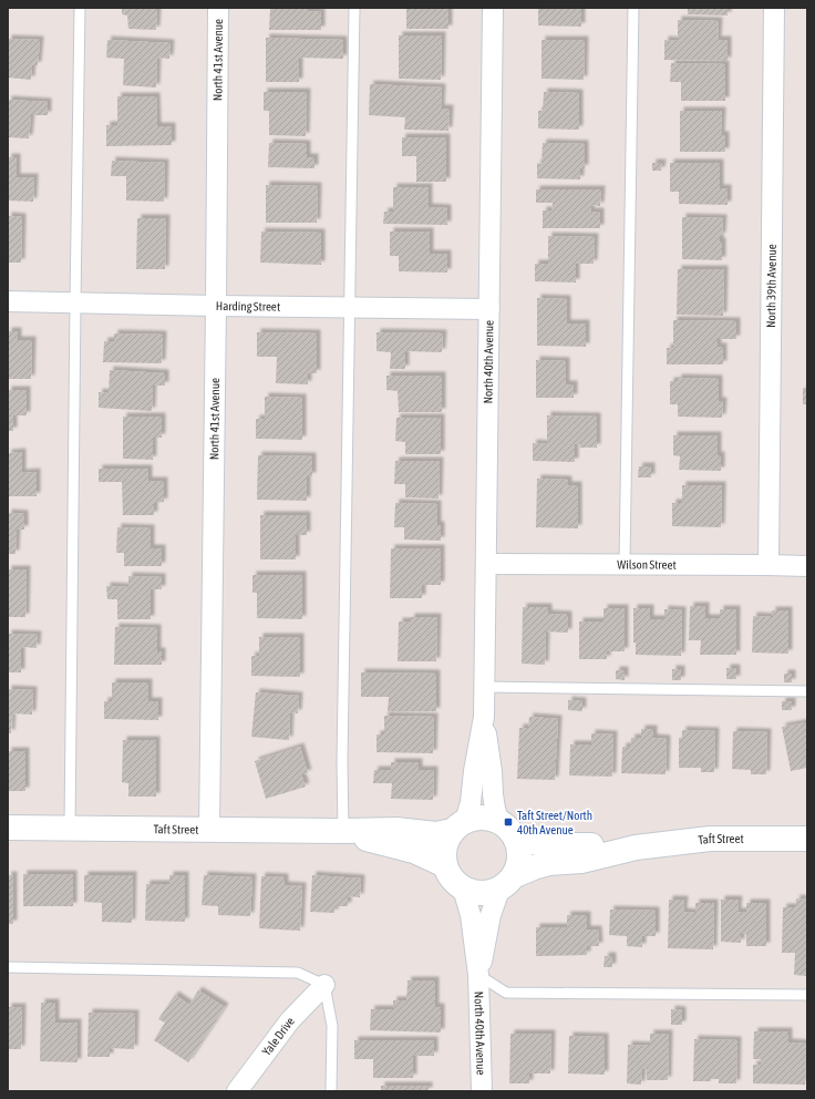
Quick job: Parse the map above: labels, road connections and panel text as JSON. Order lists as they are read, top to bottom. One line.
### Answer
{"streets":{"street":["North 41st Avenue","North 39th Avenue","Harding Street","North 40th Avenue","Wilson Street","Taft Street","Yale Drive"]},"crossings":[["North 41st Avenue","Harding Street"],["North 41st Avenue","Taft Street"],["North 39th Avenue","Wilson Street"],["Harding Street","North 40th Avenue"],["North 40th Avenue","Wilson Street"],["North 40th Avenue","Taft Street"]],"places":{"transit":["Taft Street/North 40th Avenue"]}}
